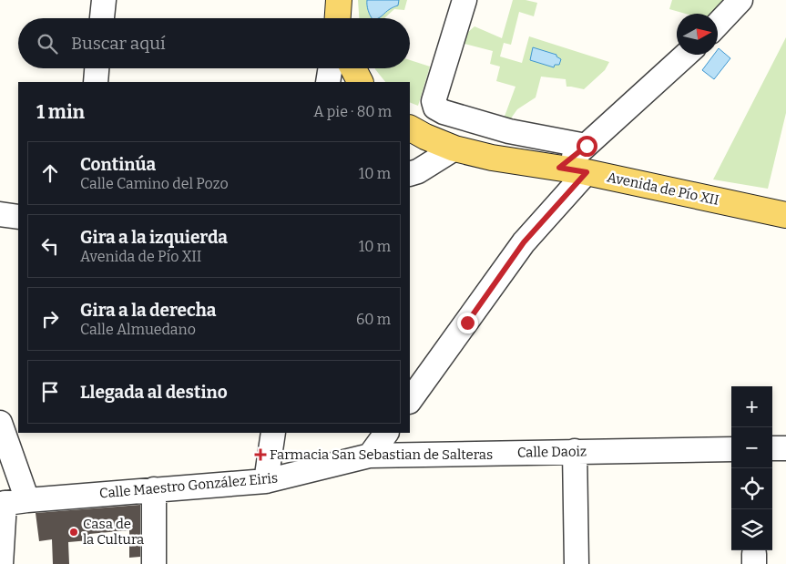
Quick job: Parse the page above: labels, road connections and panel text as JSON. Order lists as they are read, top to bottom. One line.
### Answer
{"streets":{"main road":["Avenida de Pío XII"],"street":["Calle Daoiz","Calle Maestro González Eiris"]},"crossings":[["Calle Daoiz","Calle Maestro González Eiris"]],"places":{"health":["Farmacia San Sebastian de Salteras"],"other":["Casa de la Cultura"]},"north":"right","page":{"search":"Buscar aquí","heading":["1 min","A pie · 80 m"],"list":[["Continúa","Calle Camino del Pozo","10 m"],["Gira a la izquierda","Avenida de Pío XII","10 m"],["Gira a la derecha","Calle Almuedano","60 m"],"Llegada al destino"],"map_buttons":["+","−"]}}
